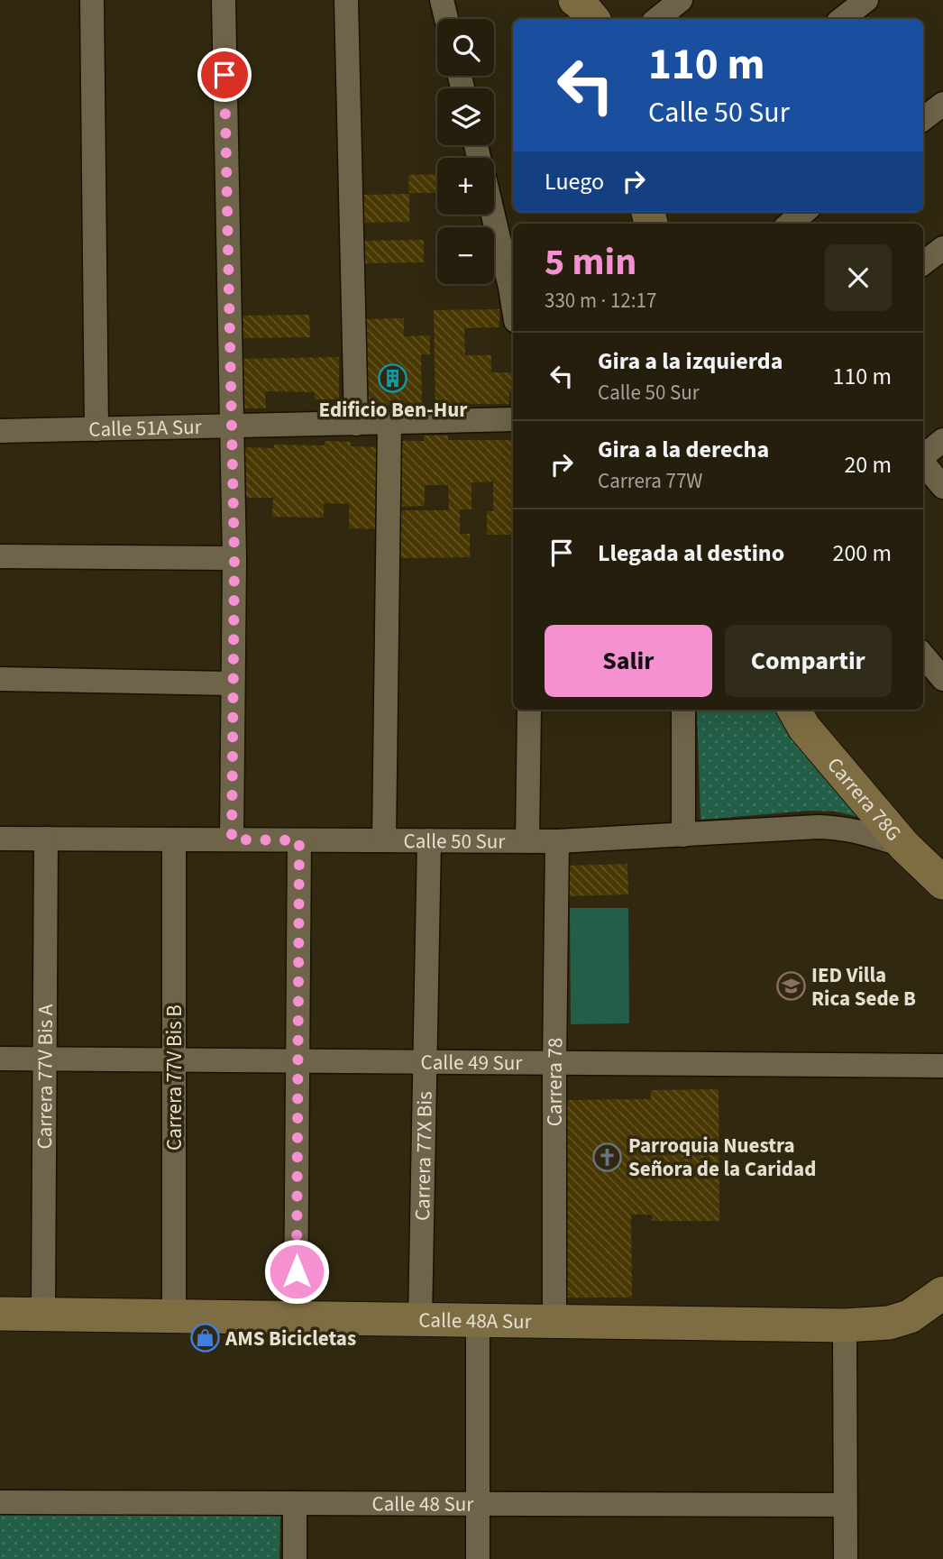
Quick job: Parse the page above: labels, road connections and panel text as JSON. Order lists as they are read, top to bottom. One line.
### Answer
{"streets":{"street":["Calle 51A Sur","Carrera 78G","Calle 50 Sur","Calle 49 Sur","Carrera 77V Bis A","Carrera 77V Bis B","Carrera 78","Carrera 77X Bis","Calle 48A Sur","Calle 48 Sur"]},"crossings":[["Carrera 78G","Calle 50 Sur"],["Calle 50 Sur","Carrera 77V Bis A"],["Calle 50 Sur","Carrera 77V Bis B"],["Calle 50 Sur","Carrera 78"],["Calle 50 Sur","Carrera 77X Bis"],["Calle 49 Sur","Carrera 77V Bis A"],["Calle 49 Sur","Carrera 77V Bis B"],["Calle 49 Sur","Carrera 78"],["Calle 49 Sur","Carrera 77X Bis"],["Carrera 77V Bis A","Calle 48A Sur"],["Carrera 77V Bis B","Calle 48A Sur"],["Carrera 78","Calle 48A Sur"],["Carrera 77X Bis","Calle 48A Sur"]],"places":{"building":["Edificio Ben-Hur"],"school or university":["IED Villa Rica Sede B"],"church":["Parroquia Nuestra Señora de la Caridad"],"shop":["AMS Bicicletas"]},"page":{"map_buttons":["+","−"],"turn":["110 m","Calle 50 Sur"],"then":"Luego","heading":["5 min","330 m · 12:17"],"list":[{"name":"Gira a la izquierda","note":"Calle 50 Sur","value":"110 m"},{"name":"Gira a la derecha","note":"Carrera 77W","value":"20 m"},{"name":"Llegada al destino","value":"200 m"}],"buttons":["Salir","Compartir"]}}
